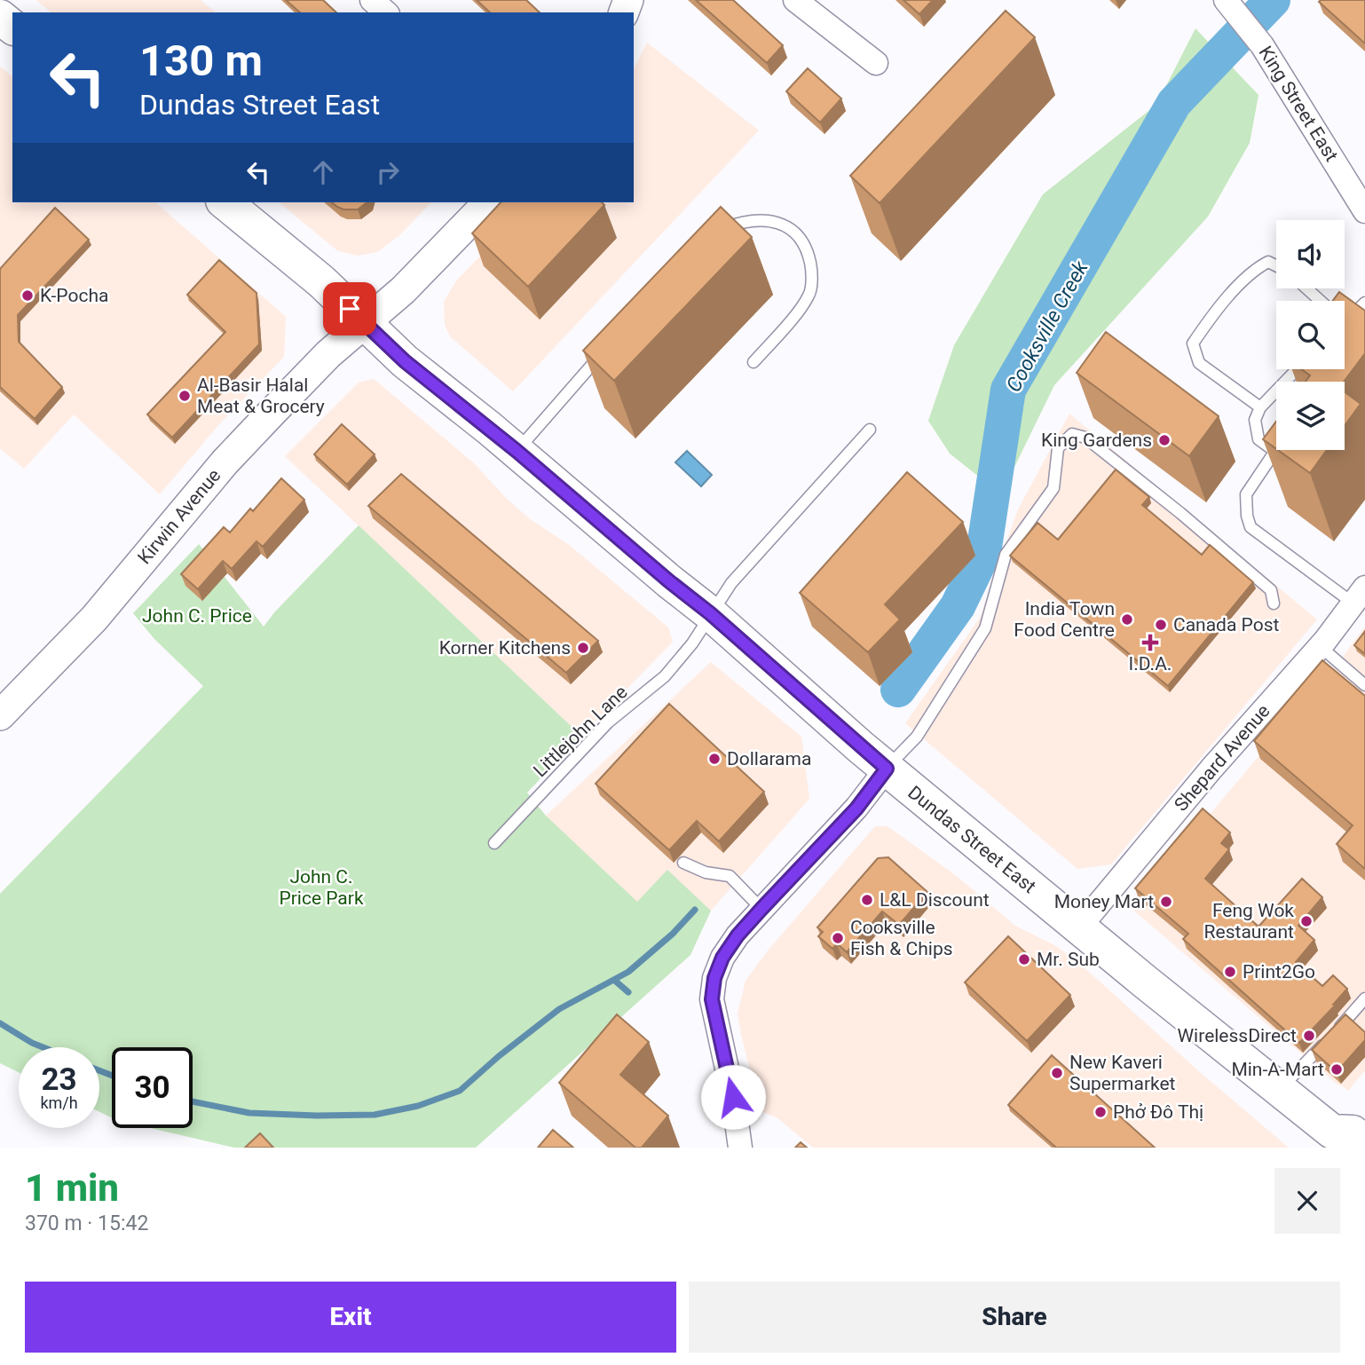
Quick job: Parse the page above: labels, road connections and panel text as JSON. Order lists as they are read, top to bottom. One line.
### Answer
{"streets":{"main road":["Dundas Street East"],"street":["King Street East","Kirwin Avenue","Shepard Avenue"],"lane":["Littlejohn Lane"]},"crossings":[["Kirwin Avenue","Dundas Street East"],["Littlejohn Lane","Dundas Street East"],["Shepard Avenue","Dundas Street East"]],"water":["Cooksville Creek"],"parks":["John C. Price","John C. Price Park"],"places":{"other":["K-Pocha","Al-Basir Halal Meat & Grocery","King Gardens","India Town Food Centre","Canada Post","Korner Kitchens","Dollarama","L&L Discount","Money Mart","Feng Wok Restaurant","Cooksville Fish & Chips","Mr. Sub","Print2Go","WirelessDirect","Min-A-Mart","New Kaveri Supermarket","Phở Đô Thị"],"health":["I.D.A."]},"page":{"turn":["130 m","Dundas Street East"],"speed":"23 km/h","limit":"30","heading":["1 min","370 m · 15:42"],"buttons":["Exit","Share"]}}
